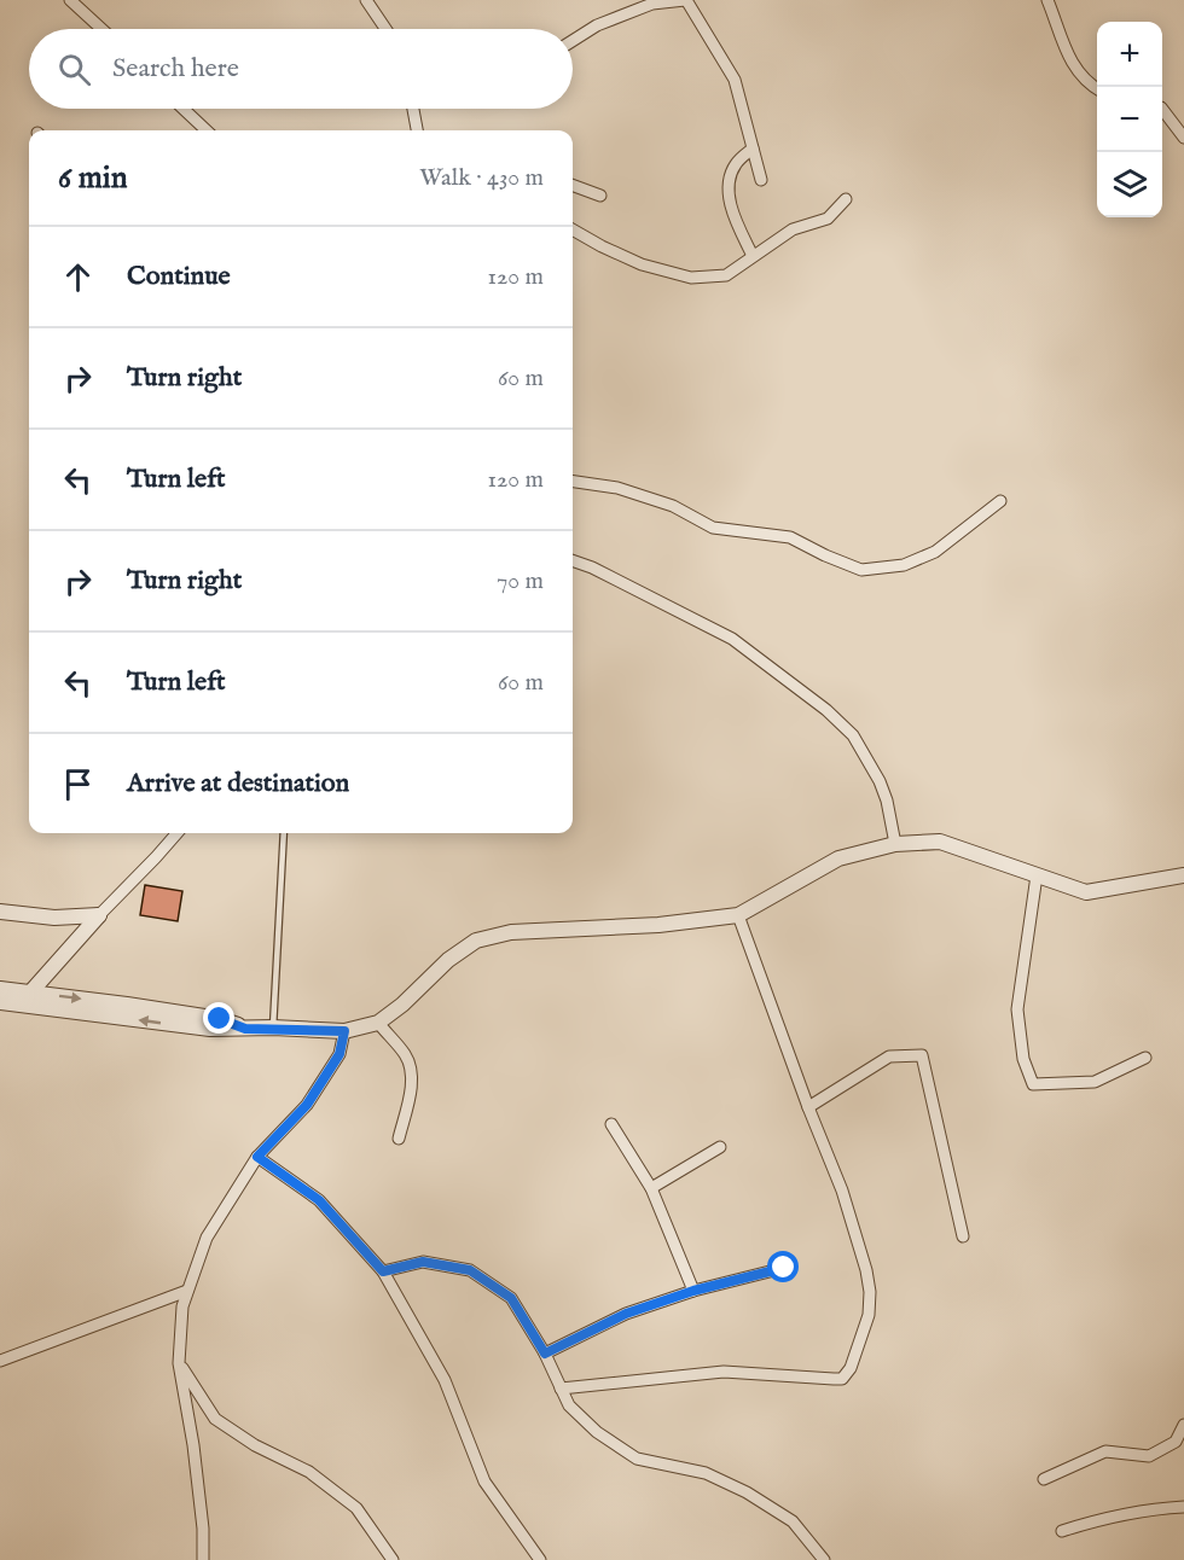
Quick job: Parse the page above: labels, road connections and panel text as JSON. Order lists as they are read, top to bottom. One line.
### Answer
{"page":{"map_buttons":["+","−"],"search":"Search here","heading":["6 min","Walk · 430 m"],"list":[["Continue","120 m"],["Turn right","60 m"],["Turn left","120 m"],["Turn right","70 m"],["Turn left","60 m"],"Arrive at destination"]}}
